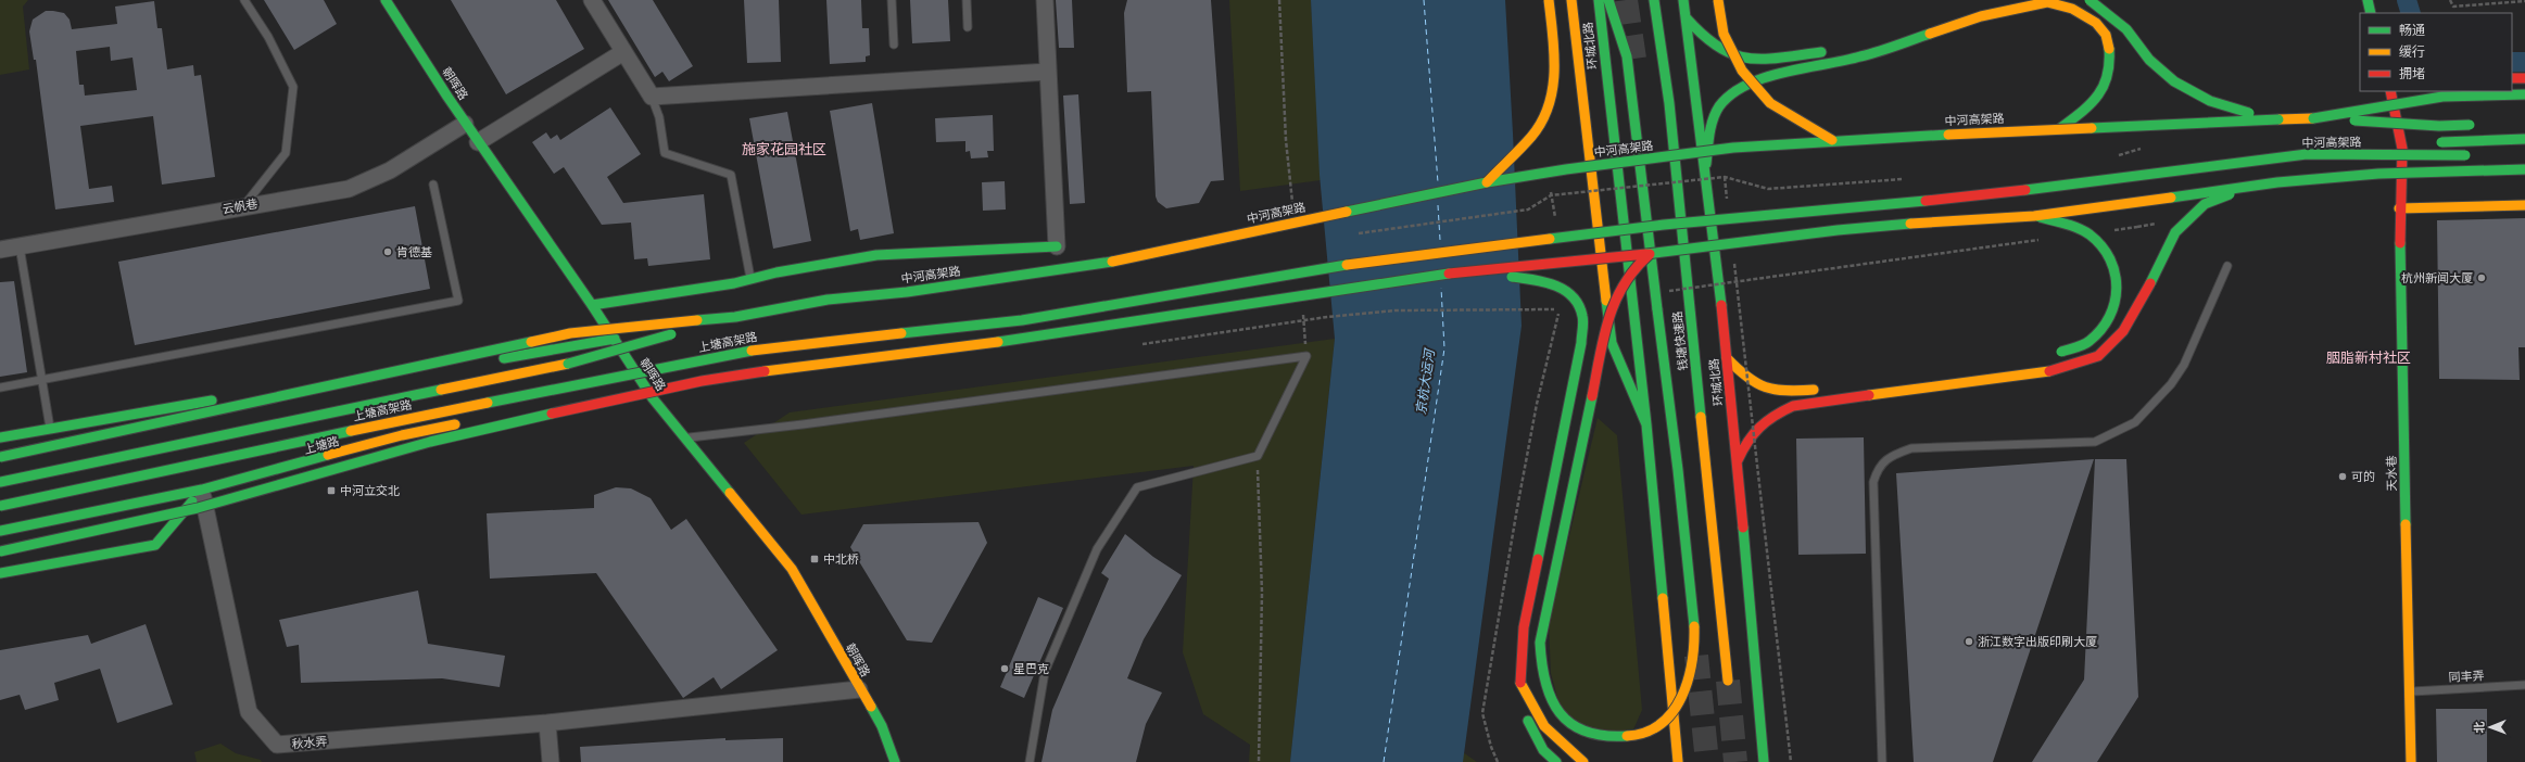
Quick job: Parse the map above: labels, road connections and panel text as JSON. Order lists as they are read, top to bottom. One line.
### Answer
{"streets":{"main road":["环城北路","朝晖路","中河高架路","钱塘快速路","上塘高架路","上塘路","天水巷"],"street":["云帆巷","秋水弄"],"lane":["同丰弄"]},"crossings":[["朝晖路","云帆巷"],["朝晖路","上塘路"],["中河高架路","上塘高架路"],["上塘路","秋水弄"],["天水巷","同丰弄"]],"districts":["施家花园社区","胭脂新村社区"],"water":["京杭大运河"],"places":{"other":["肯德基","杭州新闻大厦","可的","浙江数字出版印刷大厦","星巴克"],"transit":["中河立交北","中北桥"]},"legend":["畅通","缓行","拥堵"],"north":"left"}
